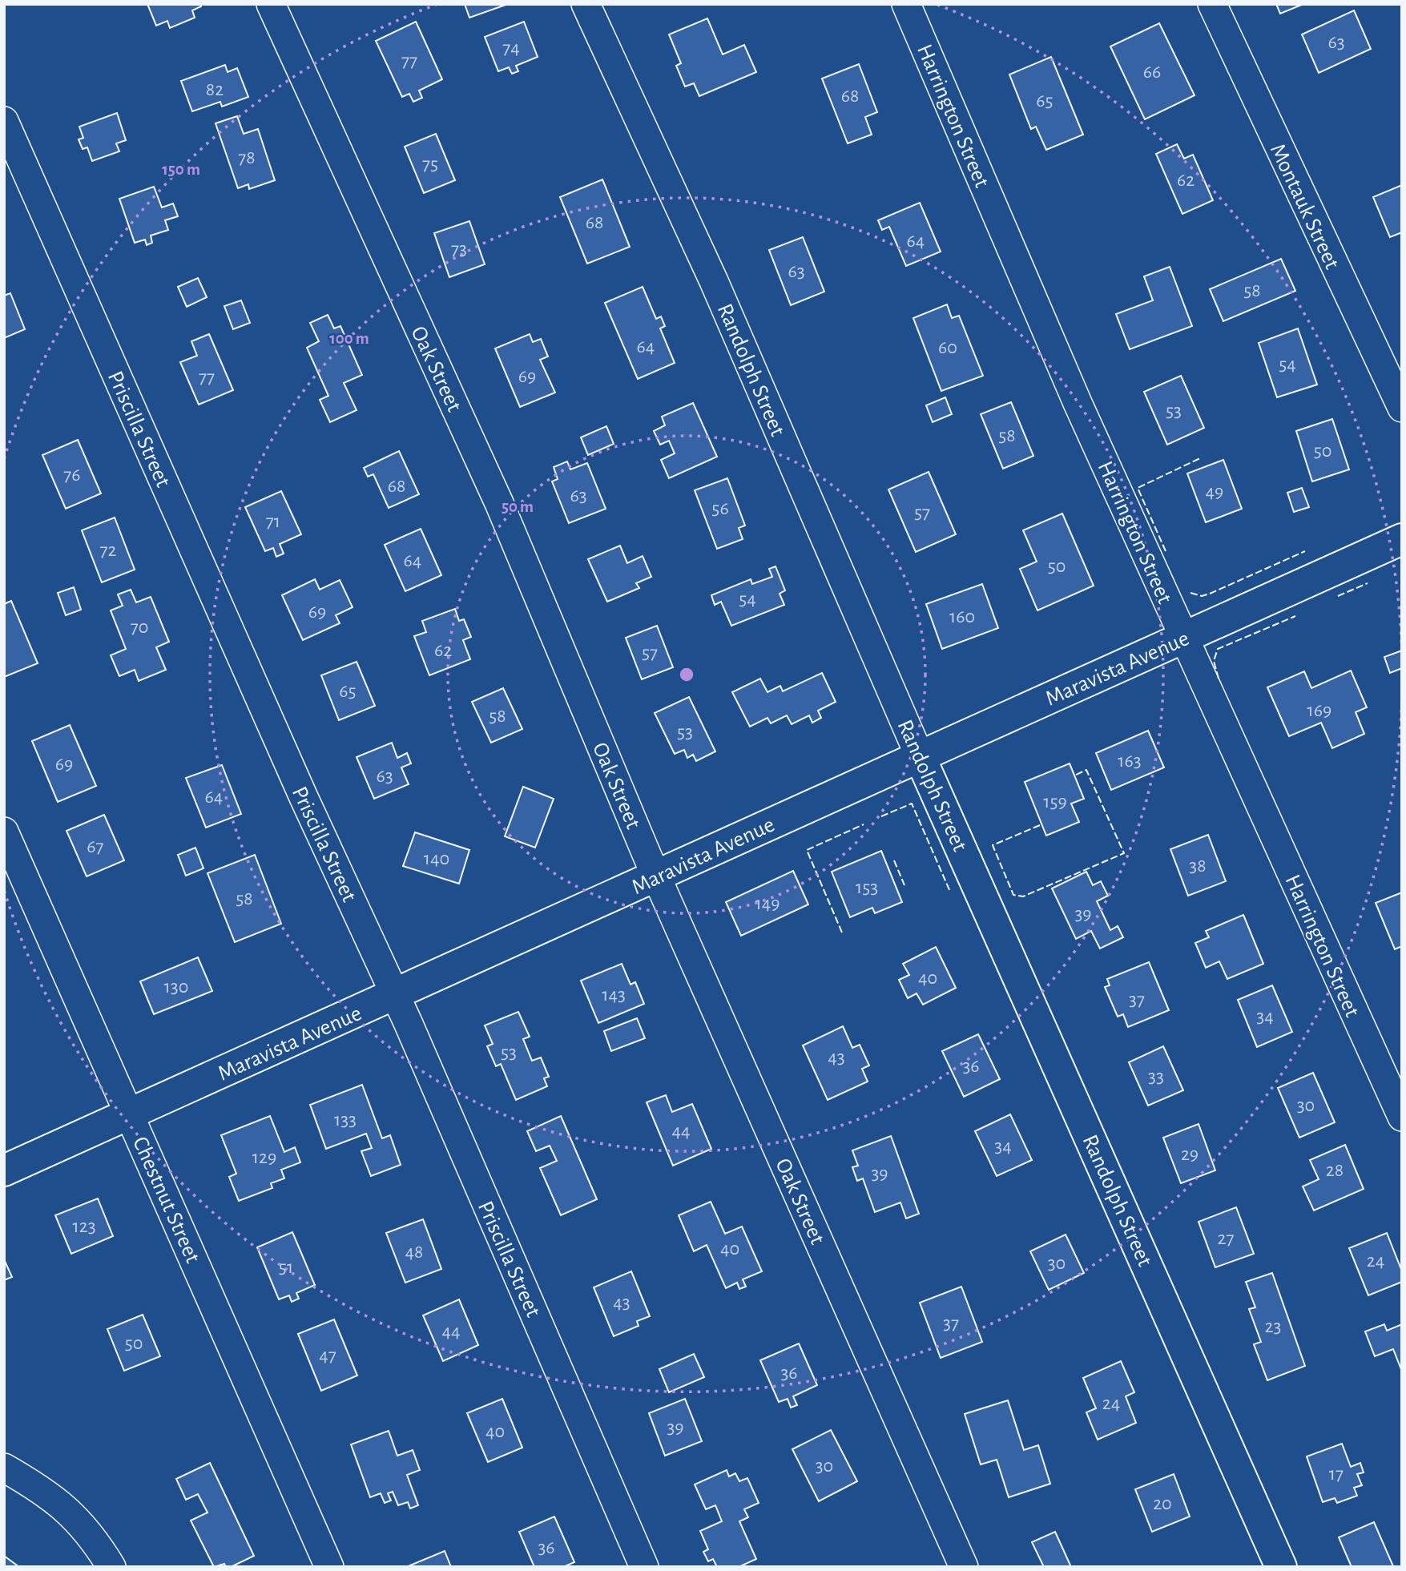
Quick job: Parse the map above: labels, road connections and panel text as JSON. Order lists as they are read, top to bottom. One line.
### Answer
{"streets":{"main road":["Randolph Street","Maravista Avenue"],"street":["Harrington Street","Montauk Street","Oak Street","Priscilla Street","Chestnut Street"]},"crossings":[["Harrington Street","Maravista Avenue"],["Oak Street","Maravista Avenue"],["Randolph Street","Maravista Avenue"],["Priscilla Street","Maravista Avenue"],["Maravista Avenue","Chestnut Street"]],"house_numbers":["63","74","77","66","82","68","65","78","75","62","68","64","73","63","58","64","60","54","69","77","53","58","50","76","68","49","63","56","57","71","72","64","50","54","69","160","70","62","57","65","169","58","53","163","69","63","64","159","67","140","38","153","58","149","39","40","130","143","37","34","53","43","36","33","30","133","44","34","29","129","28","39","123","27","40","48","24","30","51","43","37","23","44","50","47","36","24","39","40","30","17","20","36"],"rings":["150 m","100 m","50 m"]}
